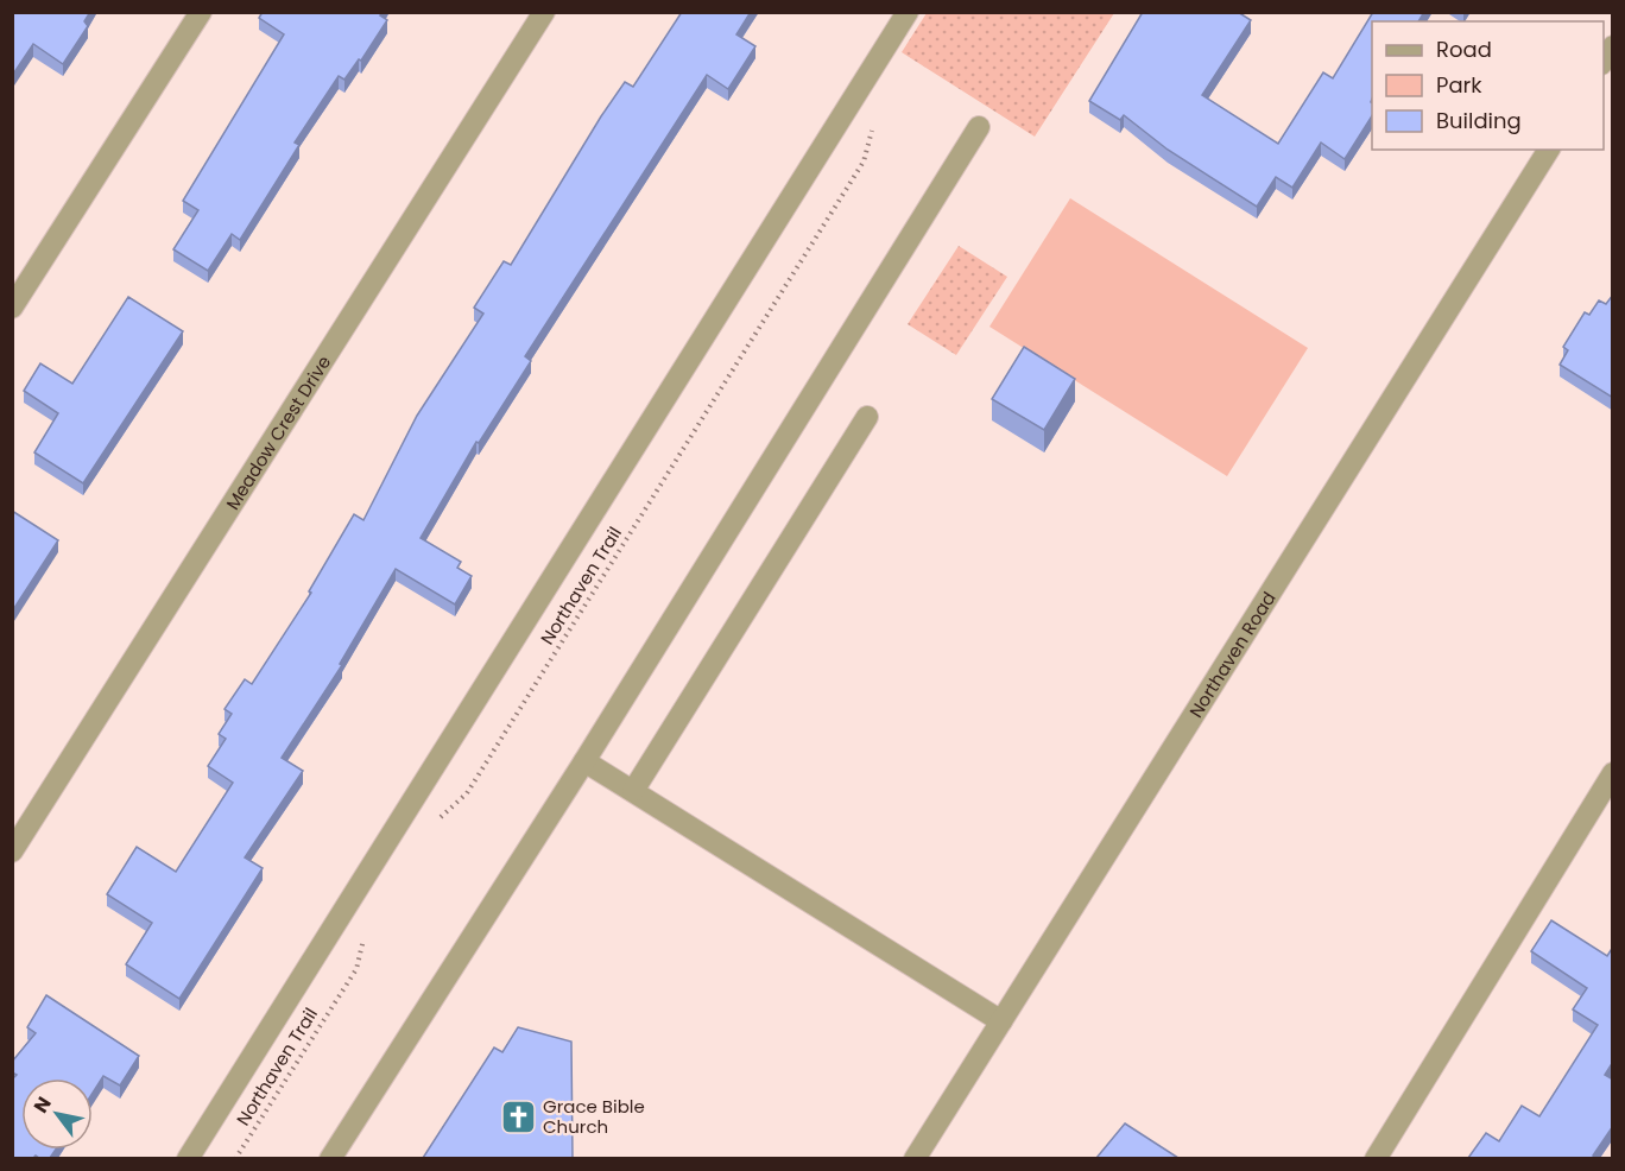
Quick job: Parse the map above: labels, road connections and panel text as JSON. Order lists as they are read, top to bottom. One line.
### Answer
{"streets":{"street":["Meadow Crest Drive","Northaven Road"],"path":["Northaven Trail"]},"places":{"church":["Grace Bible Church"]},"legend":["Road","Park","Building"],"north":"top left"}
